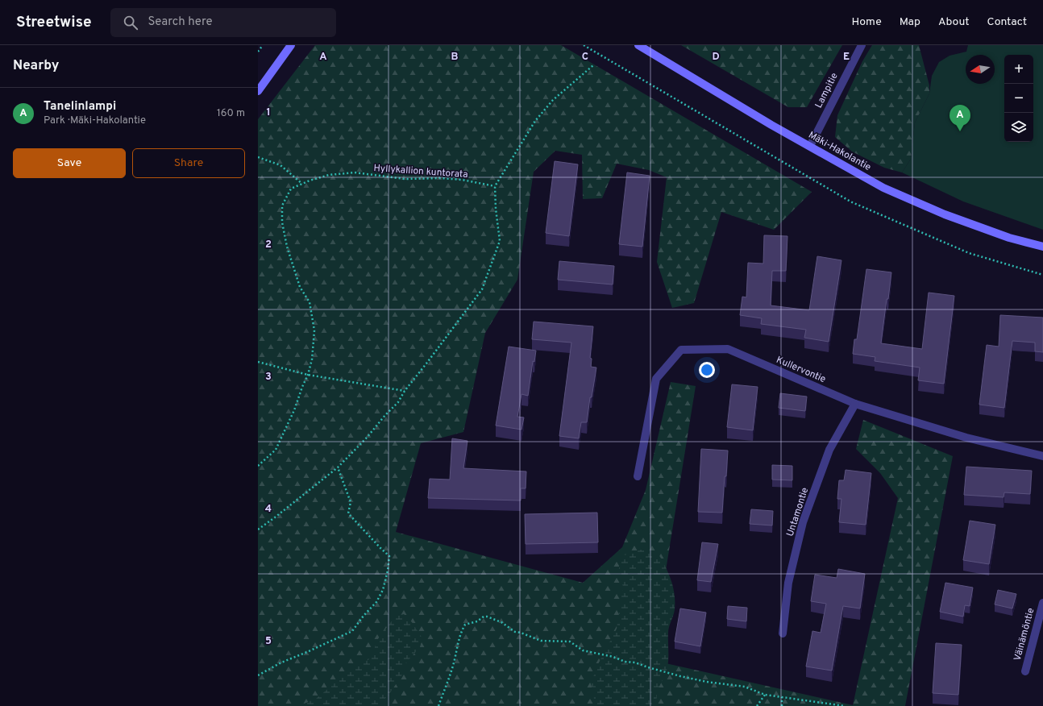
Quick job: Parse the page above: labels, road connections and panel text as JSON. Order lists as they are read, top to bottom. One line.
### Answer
{"streets":{"street":["Lampitie","Mäki-Hakolantie","Kullervontie","Untamontie","Väinämöntie"],"path":["Hyllykallion kuntorata"]},"crossings":[["Lampitie","Mäki-Hakolantie"],["Kullervontie","Untamontie"]],"north":"left","page":{"header":"Streetwise","search":"Search here","nav":["Home","Map","About","Contact"],"heading":"Nearby","map_buttons":["+","−"],"list":[{"mark":"A","name":"Tanelinlampi","note":"Park · Mäki-Hakolantie","value":"160 m"}],"pins":"A","buttons":["Save","Share"]},"grid":{"columns":["A","B","C","D","E"],"rows":["1","2","3","4","5"]}}
